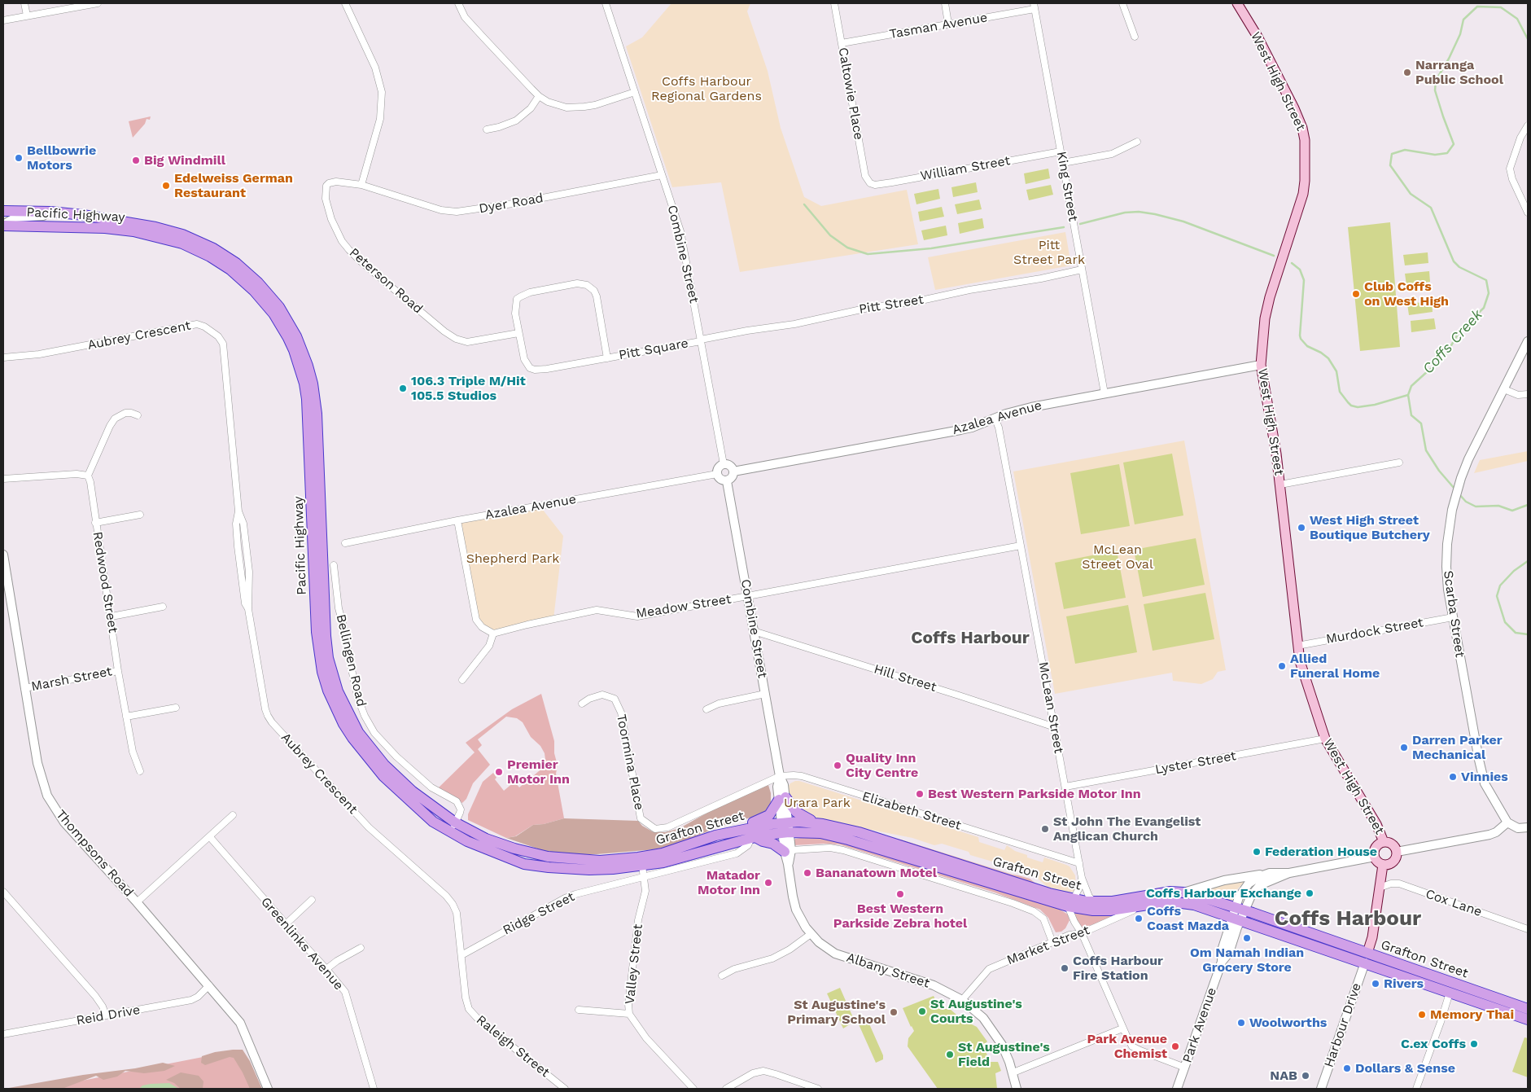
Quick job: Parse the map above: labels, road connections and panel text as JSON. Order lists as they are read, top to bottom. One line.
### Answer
{"streets":{"highway":["Pacific Highway","Grafton Street"],"main road":["West High Street"],"street":["Tasman Avenue","Caltowie Place","William Street","King Street","Dyer Road","Combine Street","Peterson Road","Pitt Street","Aubrey Crescent","Pitt Square","Azalea Avenue","Redwood Street","Meadow Street","Scarba Street","Murdock Street","Bellingen Road","Hill Street","Marsh Street","McLean Street","Toormina Place","Lyster Street","Elizabeth Street","Thompsons Road","Cox Lane","Ridge Street","Greenlinks Avenue","Market Street","Valley Street","Albany Street","Reid Drive","Park Avenue","Harbour Drive","Raleigh Street"]},"crossings":[["Tasman Avenue","Caltowie Place"],["Tasman Avenue","King Street"],["West High Street","Azalea Avenue"],["West High Street","Murdock Street"],["West High Street","Lyster Street"],["Caltowie Place","William Street"],["William Street","King Street"],["King Street","Pitt Street"],["King Street","Azalea Avenue"],["Dyer Road","Combine Street"],["Dyer Road","Peterson Road"],["Pacific Highway","Bellingen Road"],["Pacific Highway","Grafton Street"],["Pacific Highway","Valley Street"],["Combine Street","Pitt Street"],["Combine Street","Pitt Square"],["Combine Street","Azalea Avenue"],["Combine Street","Meadow Street"],["Combine Street","Hill Street"],["Combine Street","Elizabeth Street"],["Combine Street","Grafton Street"],["Combine Street","Albany Street"],["Peterson Road","Pitt Square"],["Pitt Street","Pitt Square"],["Aubrey Crescent","Raleigh Street"],["Azalea Avenue","McLean Street"],["Redwood Street","Marsh Street"],["Meadow Street","McLean Street"],["Scarba Street","Murdock Street"],["Hill Street","McLean Street"],["Marsh Street","Thompsons Road"],["McLean Street","Lyster Street"],["McLean Street","Elizabeth Street"],["McLean Street","Grafton Street"],["Toormina Place","Elizabeth Street"],["Grafton Street","Ridge Street"],["Grafton Street","Market Street"],["Grafton Street","Valley Street"],["Grafton Street","Albany Street"],["Grafton Street","Park Avenue"],["Grafton Street","Harbour Drive"],["Thompsons Road","Reid Drive"],["Ridge Street","Valley Street"],["Ridge Street","Raleigh Street"],["Market Street","Albany Street"]],"districts":["Coffs Harbour","Coffs Harbour"],"water":["Coffs Creek"],"parks":["Coffs Harbour Regional Gardens","Pitt Street Park","McLean Street Oval","Shepherd Park","Urara Park"],"places":["Narranga Public School","Bellbowrie Motors","Big Windmill","Edelweiss German Restaurant","Club Coffs on West High","106.3 Triple M/Hit 105.5 Studios","West High Street Boutique Butchery","Allied Funeral Home","Darren Parker Mechanical","Quality Inn City Centre","Premier Motor Inn","Vinnies","Best Western Parkside Motor Inn","St John The Evangelist Anglican Church","Federation House","Bananatown Motel","Matador Motor Inn","Coffs Harbour Exchange","Best Western Parkside Zebra hotel","Coffs Coast Mazda","Om Namah Indian Grocery Store","Coffs Harbour Fire Station","Rivers","St Augustine's Courts","St Augustine's Primary School","Memory Thai","Woolworths","C.ex Coffs","Park Avenue Chemist","St Augustine's Field","Dollars & Sense","NAB"]}
